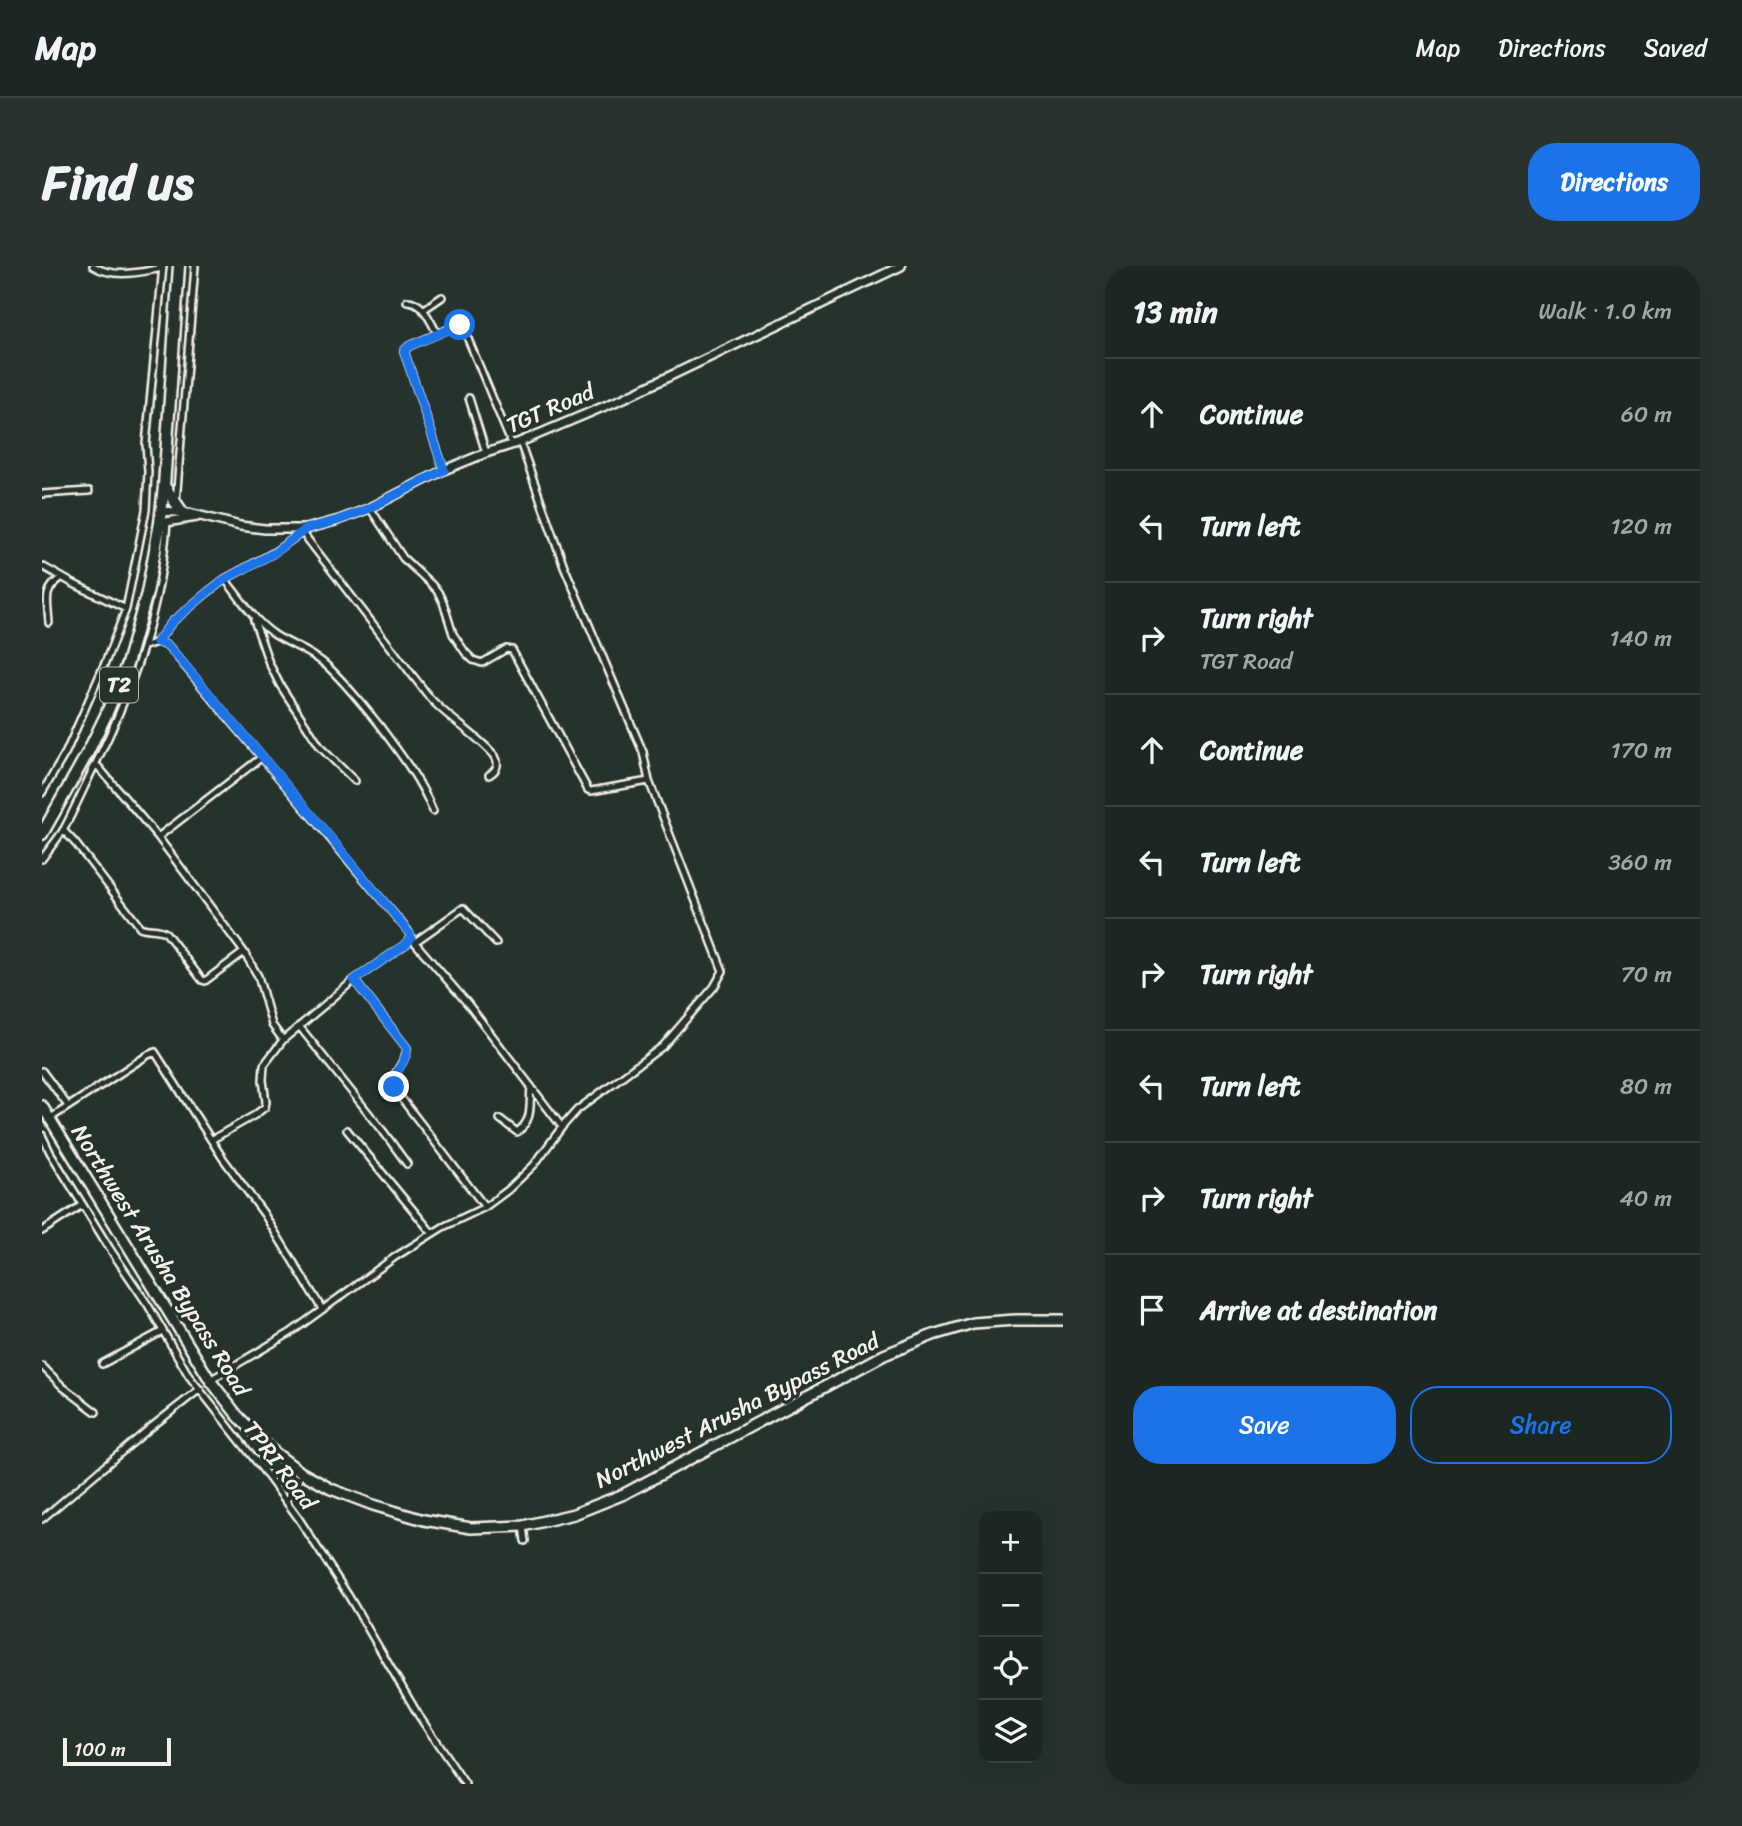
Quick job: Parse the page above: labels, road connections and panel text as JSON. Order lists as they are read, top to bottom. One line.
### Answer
{"streets":{"highway":["T2"],"main road":["Northwest Arusha Bypass Road"],"street":["TGT Road","TPRI Road"]},"crossings":[["TGT Road","T2"]],"scale_bar":"100 m","page":{"header":"Map","nav":["Map","Directions","Saved"],"title":"Find us","buttons":["Directions",["Save","Share"]],"heading":["13 min","Walk · 1.0 km"],"list":[["Continue","60 m"],["Turn left","120 m"],["Turn right","TGT Road","140 m"],["Continue","170 m"],["Turn left","360 m"],["Turn right","70 m"],["Turn left","80 m"],["Turn right","40 m"],"Arrive at destination"],"map_buttons":["+","−"],"scale":"100 m"}}
